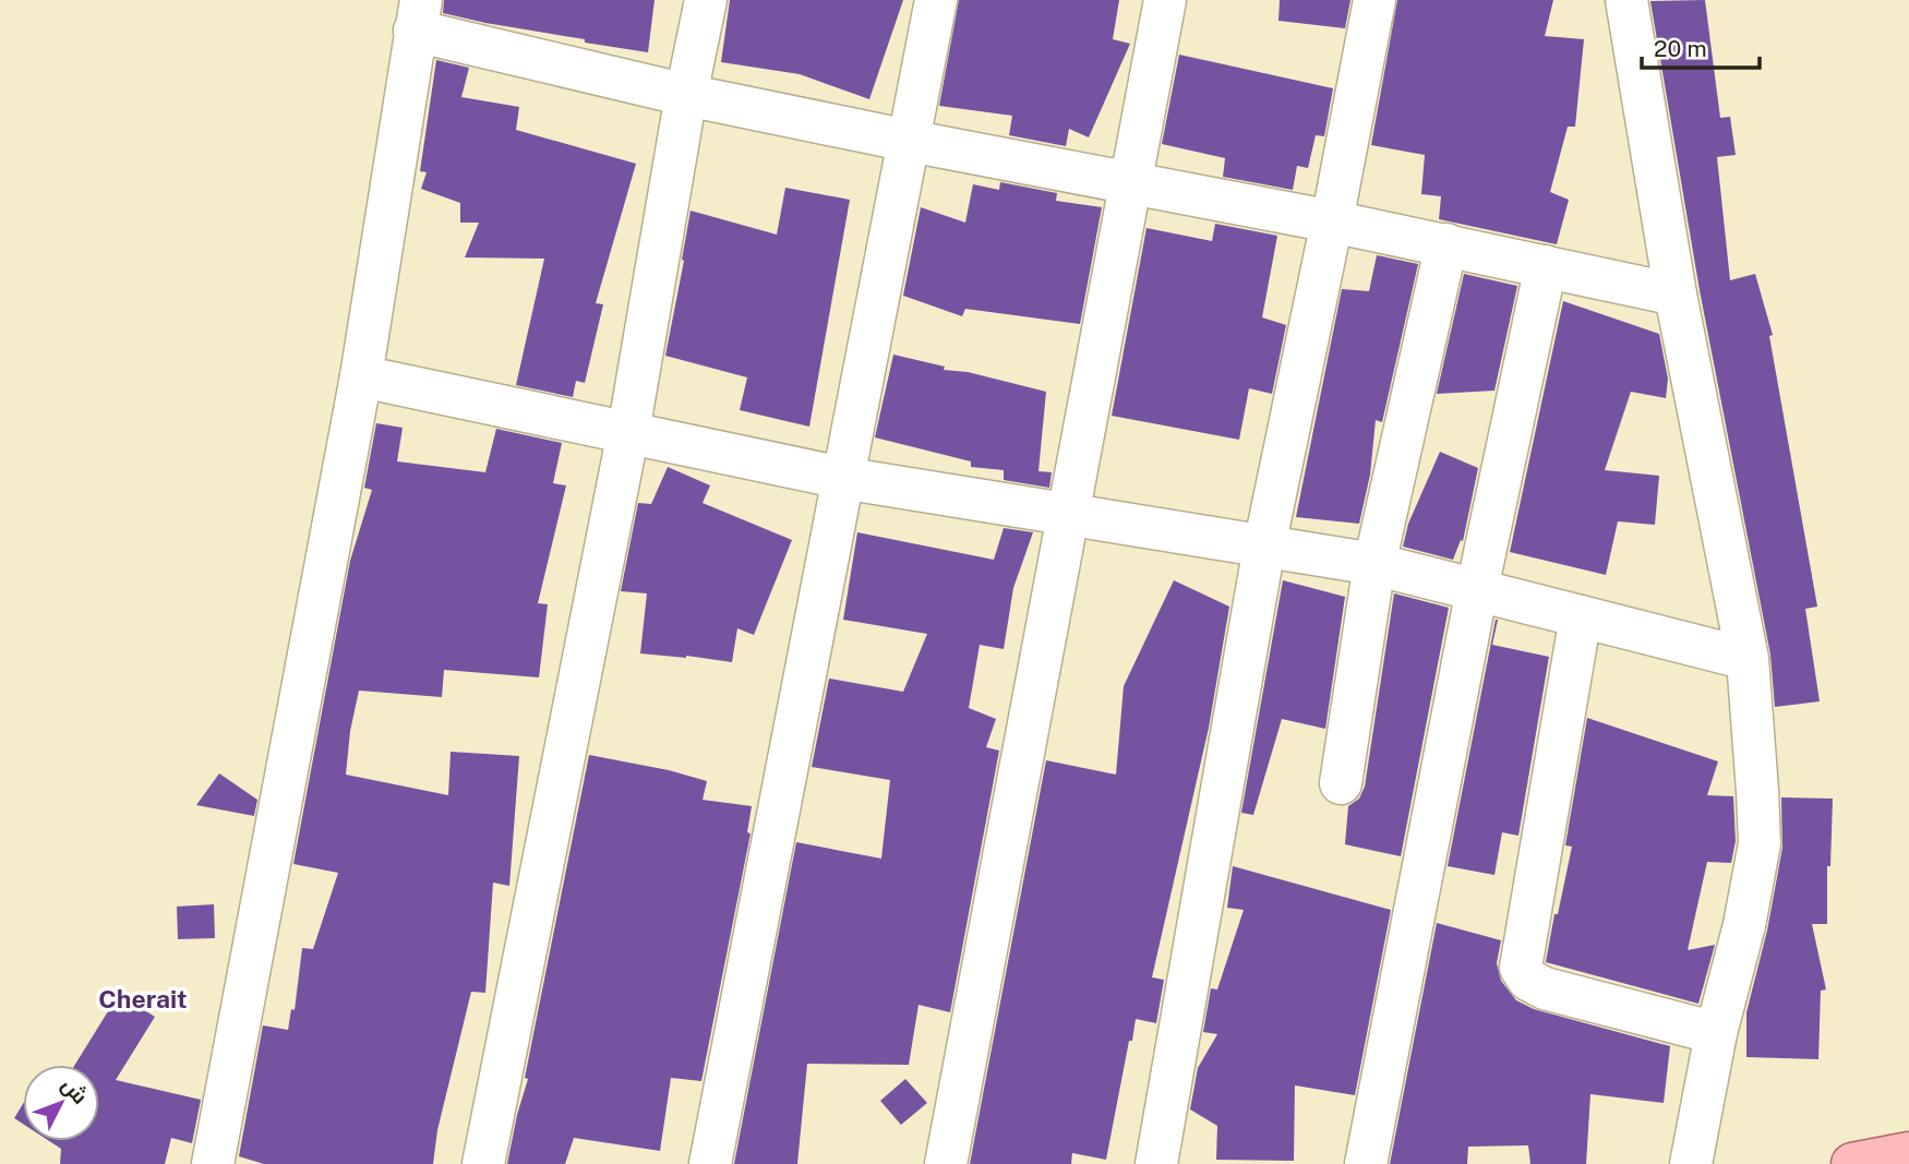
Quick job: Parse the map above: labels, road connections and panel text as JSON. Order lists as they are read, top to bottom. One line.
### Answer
{"districts":["Cherait"],"scale_bar":"20 m","north":"top right"}
